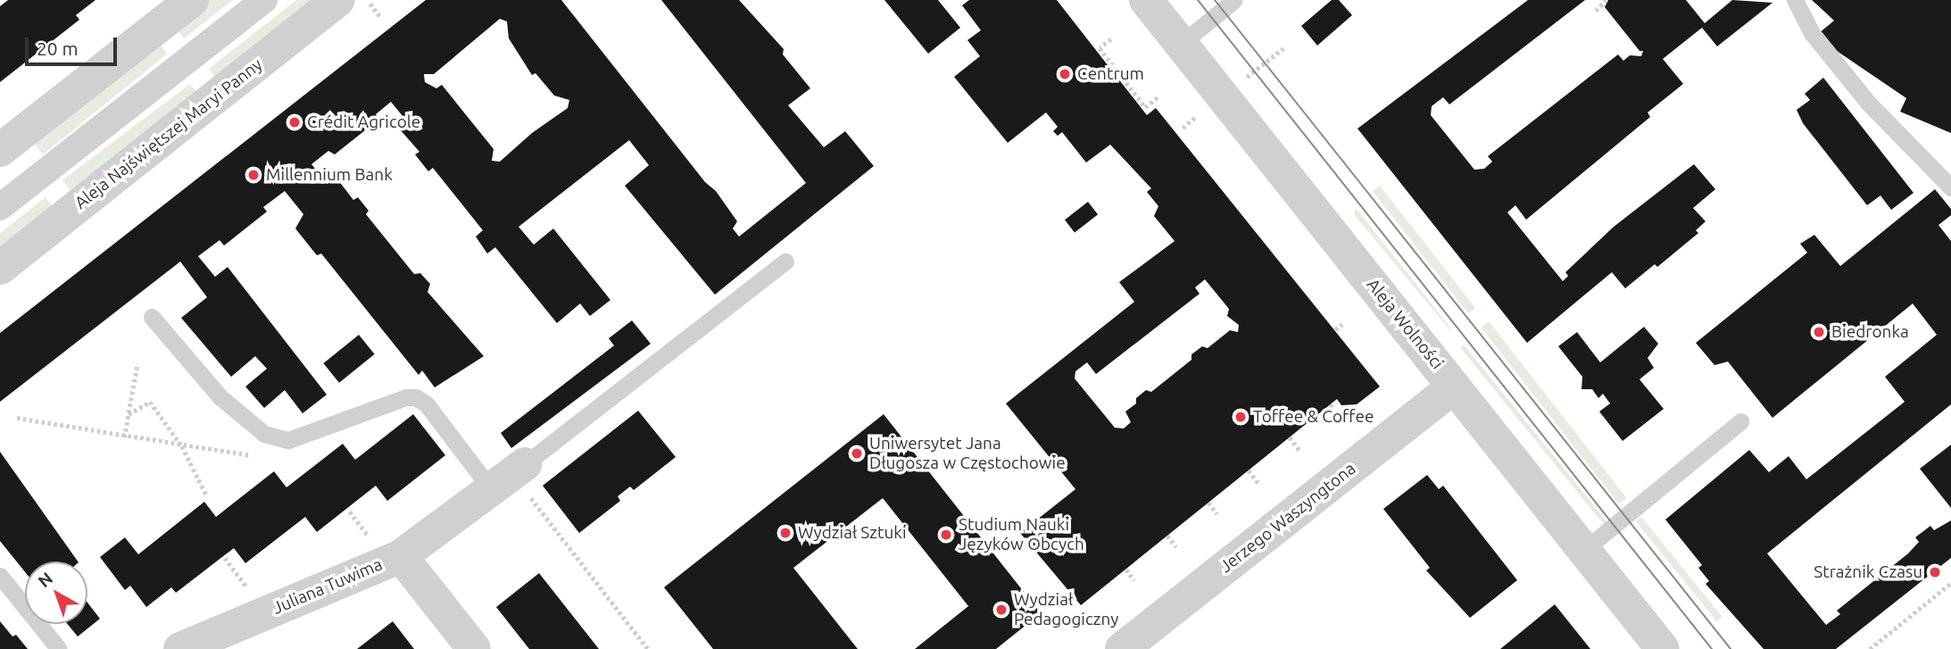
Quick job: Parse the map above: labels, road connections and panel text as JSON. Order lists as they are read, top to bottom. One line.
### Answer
{"streets":{"street":["Aleja Najświętszej Maryi Panny","Aleja Wolności","Jerzego Waszyngtona","Juliana Tuwima"]},"crossings":[["Aleja Wolności","Jerzego Waszyngtona"]],"places":["Centrum","Crédit Agricole","Millennium Bank","Biedronka","Toffee & Coffee","Uniwersytet Jana Długosza w Częstochowie","Wydział Sztuki","Studium Nauki Języków Obcych","Strażnik Czasu","Wydział Pedagogiczny"],"scale_bar":"20 m","north":"top left"}
